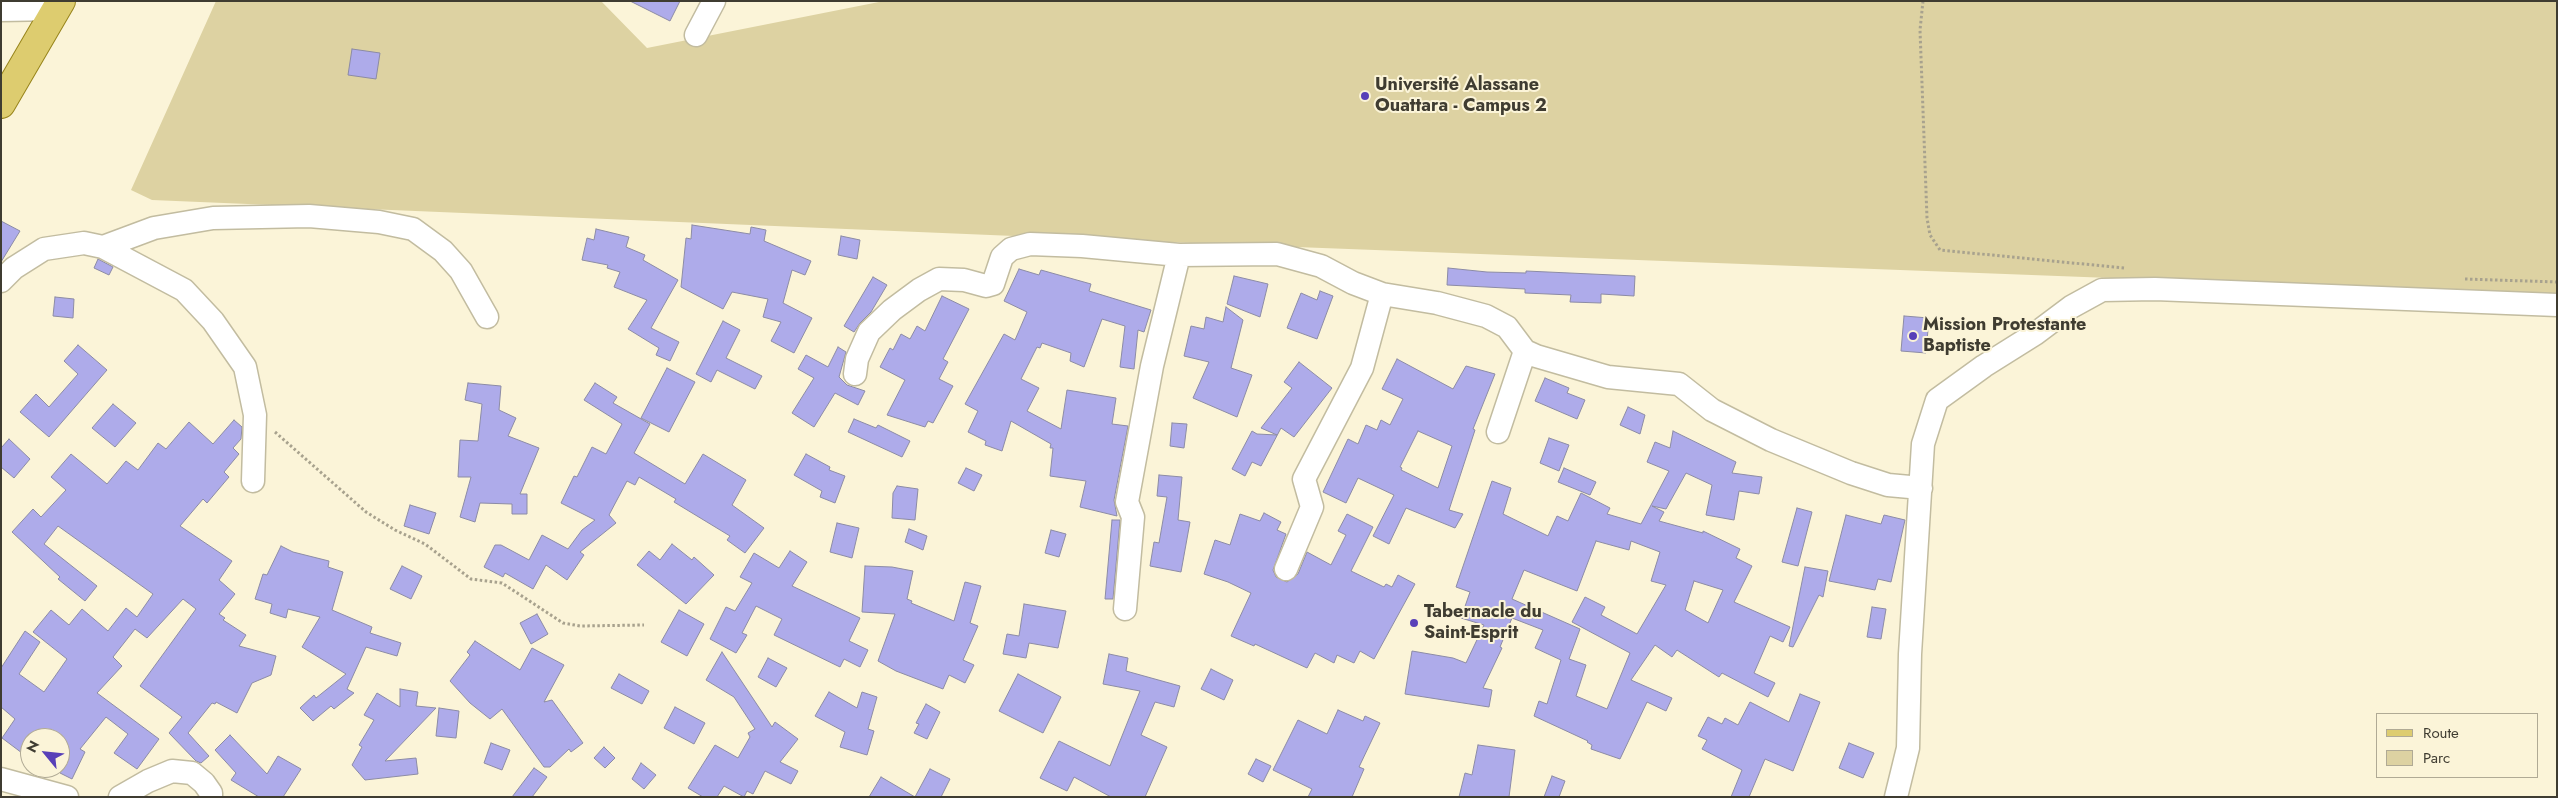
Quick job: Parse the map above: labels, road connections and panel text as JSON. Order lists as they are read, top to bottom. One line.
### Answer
{"places":["Université Alassane Ouattara - Campus 2","Mission Protestante Baptiste","Tabernacle du Saint-Esprit"],"legend":["Route","Parc"],"north":"top left"}
